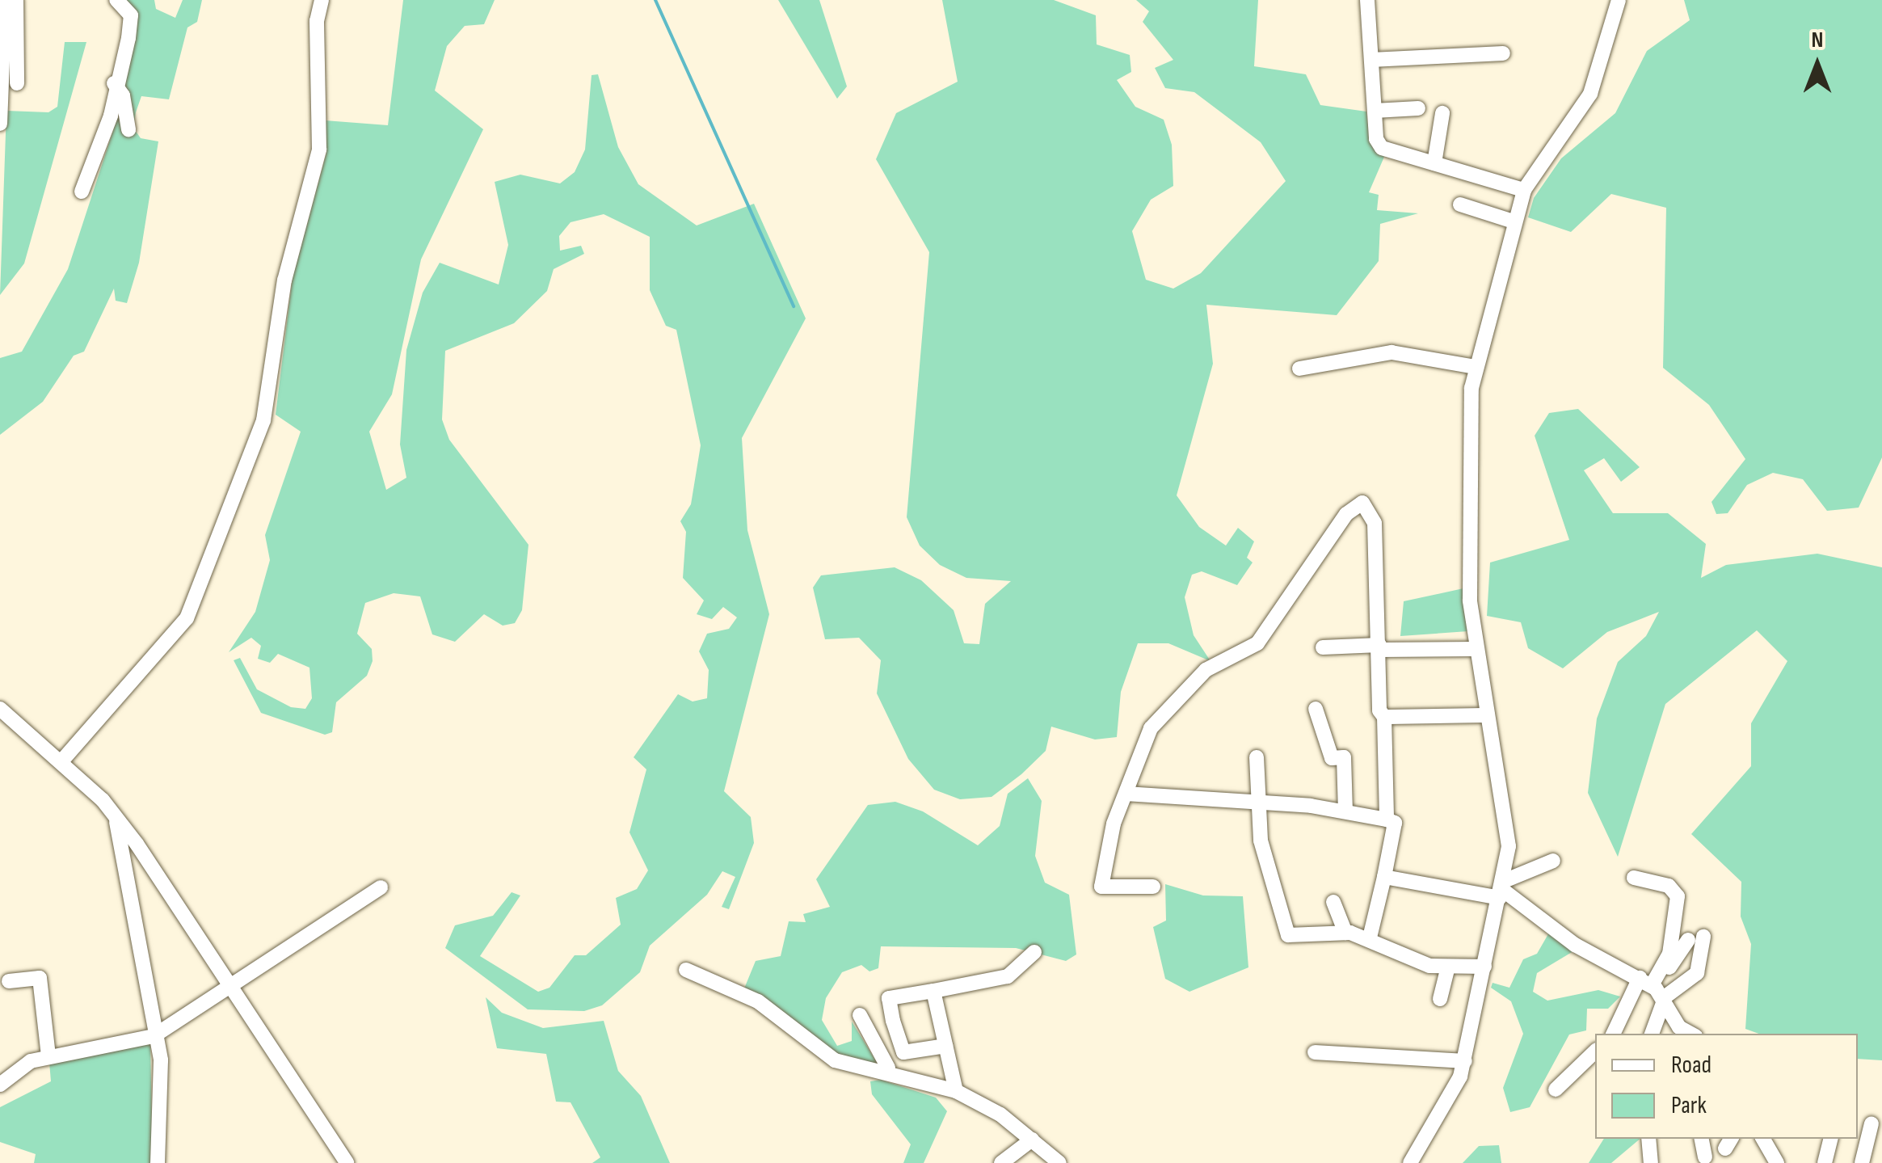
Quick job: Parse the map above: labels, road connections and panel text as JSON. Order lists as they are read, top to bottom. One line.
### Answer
{"legend":["Road","Park"],"north":"top"}
